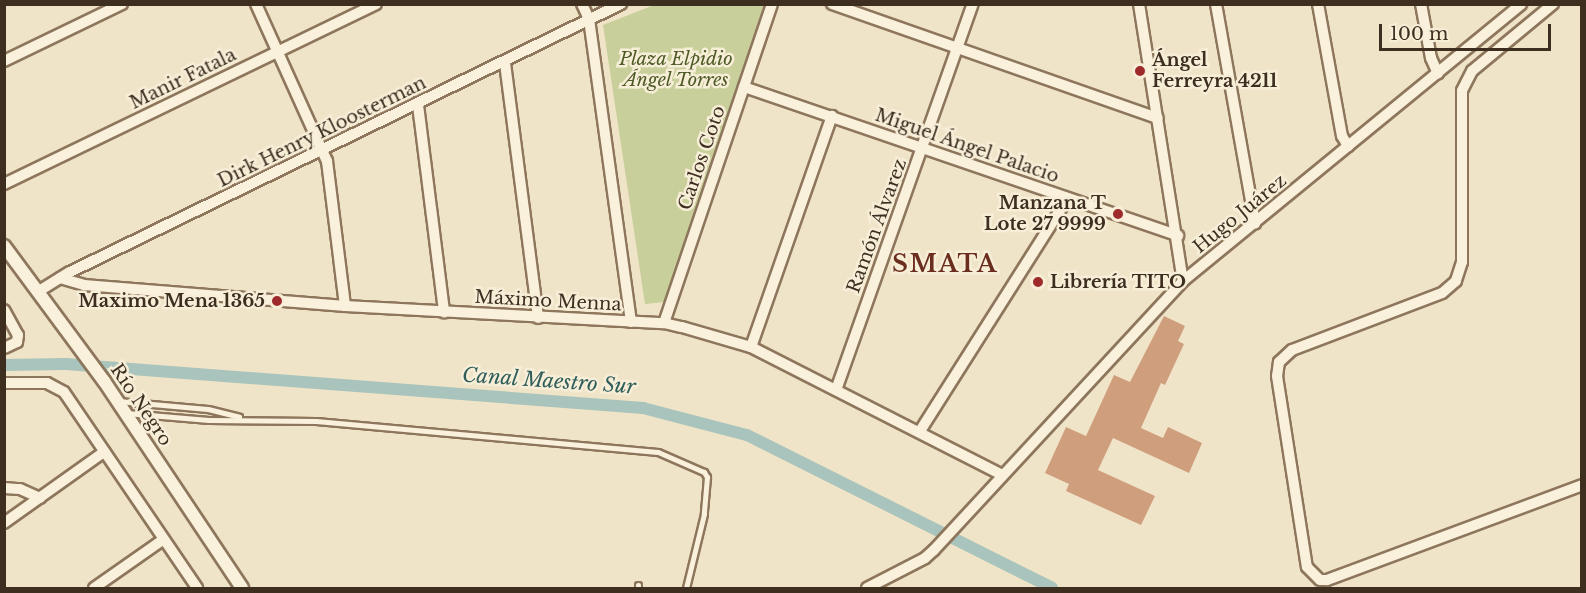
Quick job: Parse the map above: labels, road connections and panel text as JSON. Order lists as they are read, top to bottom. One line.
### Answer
{"streets":{"street":["Manir Fatala","Dirk Henry Kloosterman","Miguel Ángel Palacio","Carlos Coto","Hugo Juárez","Ramón Álvarez","Máximo Menna","Río Negro"]},"crossings":[["Dirk Henry Kloosterman","Máximo Menna"],["Dirk Henry Kloosterman","Río Negro"],["Miguel Ángel Palacio","Carlos Coto"],["Miguel Ángel Palacio","Ramón Álvarez"],["Carlos Coto","Máximo Menna"],["Hugo Juárez","Máximo Menna"],["Ramón Álvarez","Máximo Menna"]],"districts":["SMATA"],"water":["Canal Maestro Sur"],"parks":["Plaza Elpidio Ángel Torres"],"places":["Ángel Ferreyra 4211","Manzana T Lote 27 9999","Librería TITO","Maximo Mena 1365"],"scale_bar":"100 m"}
